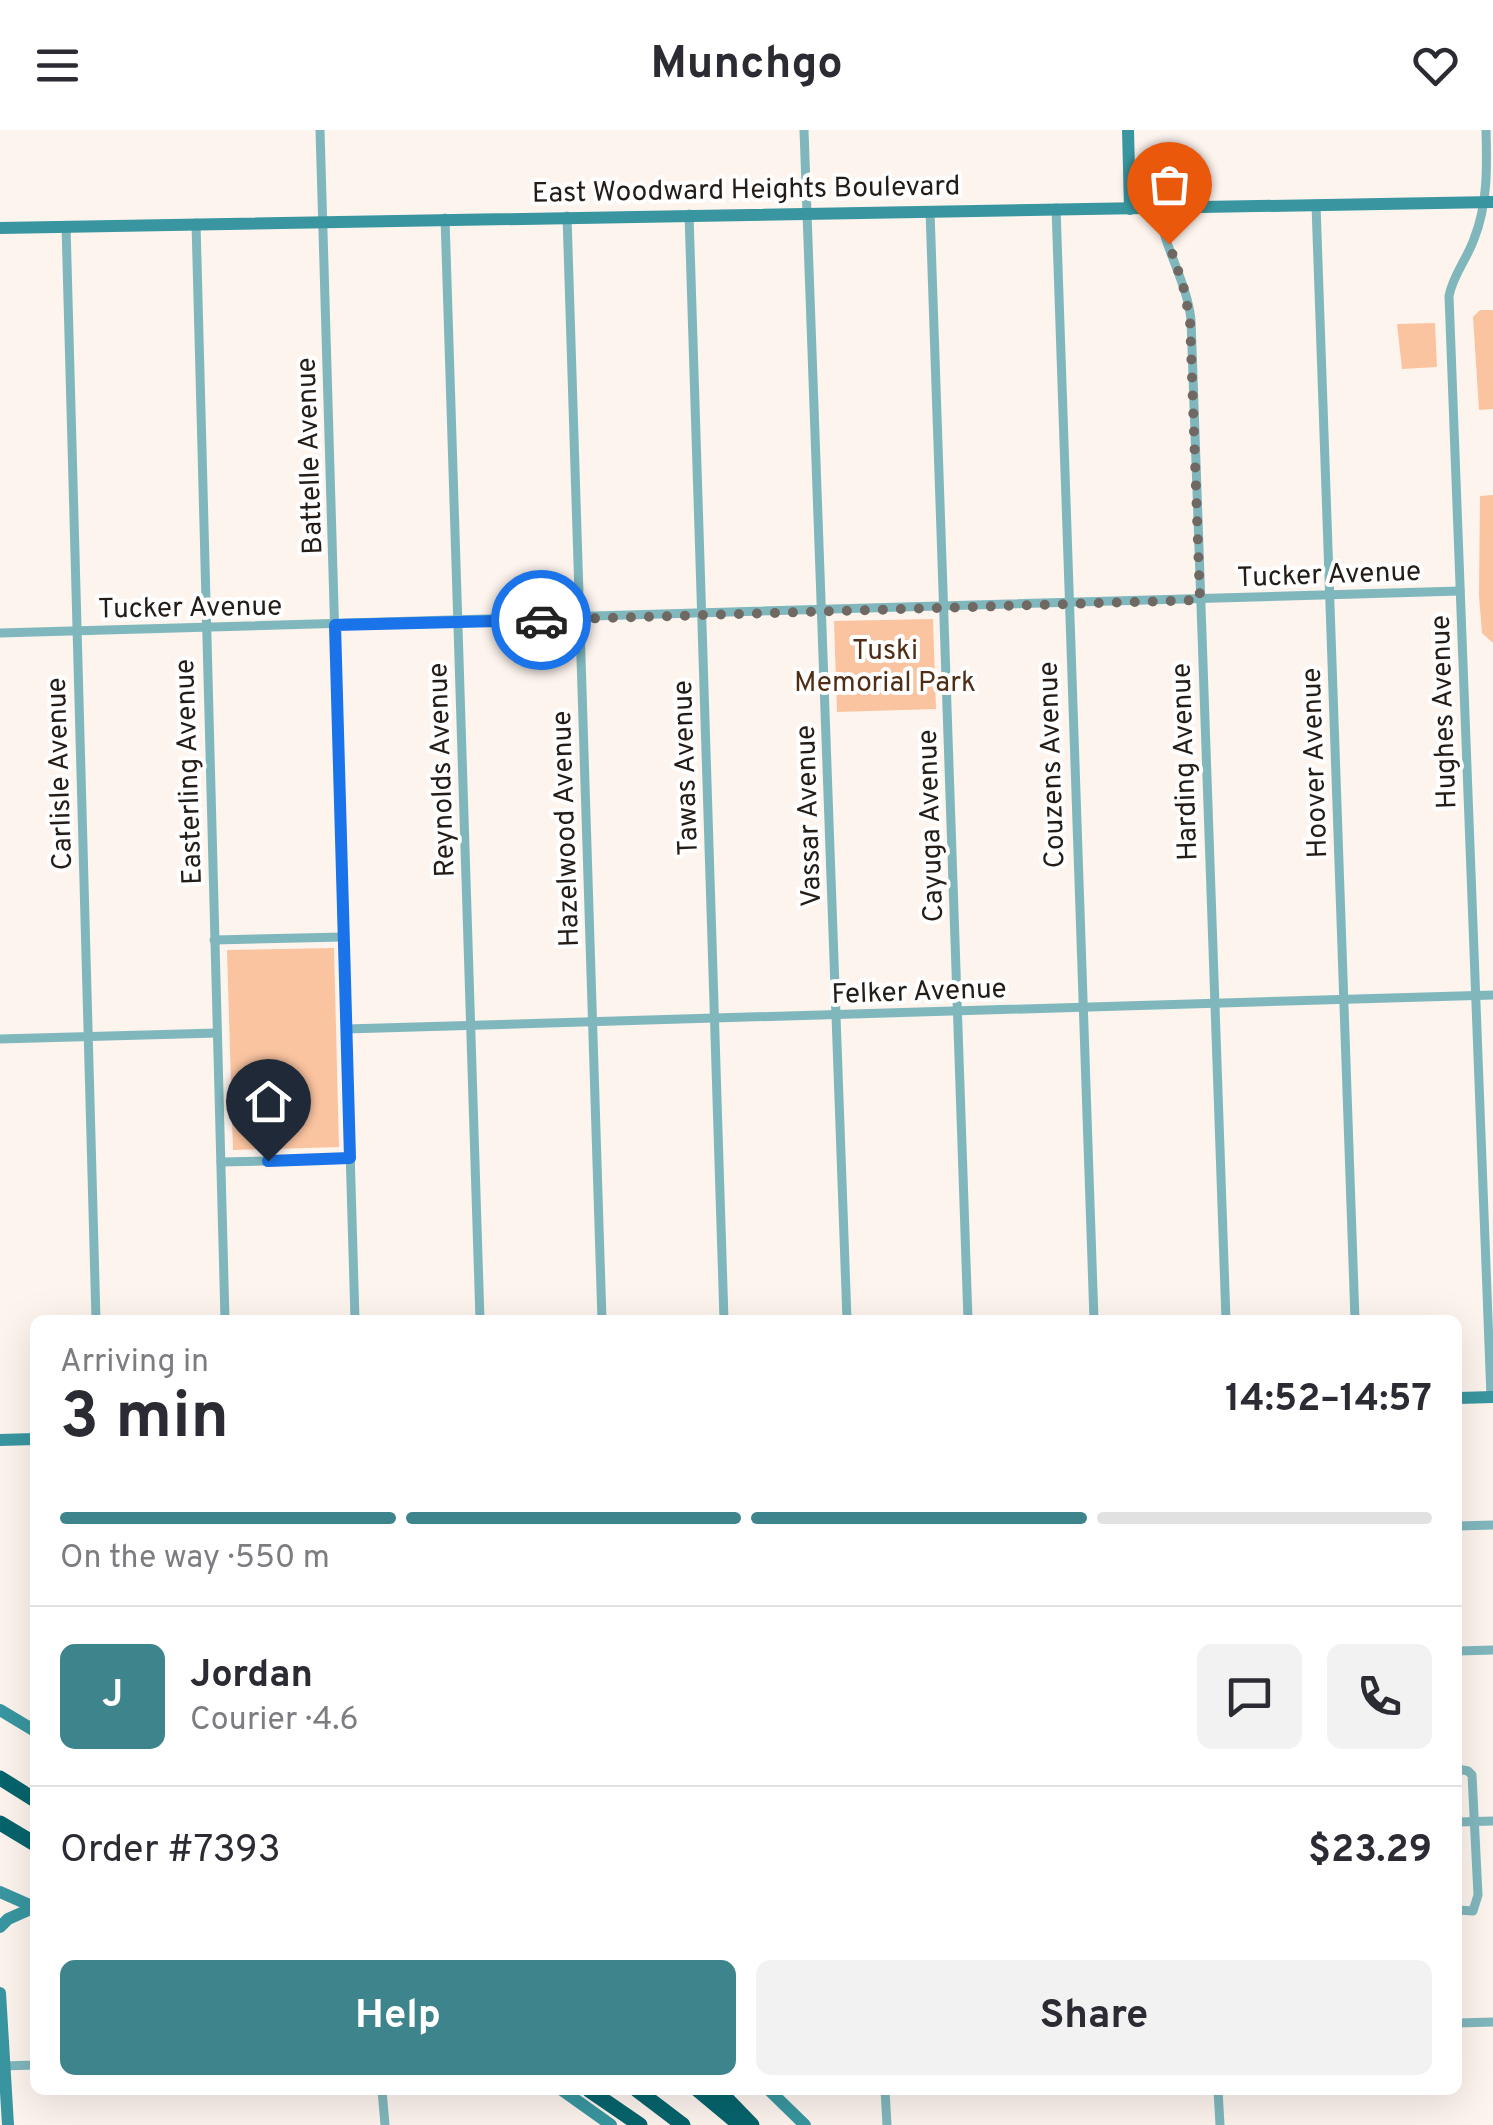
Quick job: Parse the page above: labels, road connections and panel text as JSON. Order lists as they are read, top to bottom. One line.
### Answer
{"streets":{"street":["East Woodward Heights Boulevard","Battelle Avenue","Tucker Avenue","Hughes Avenue","Harding Avenue","Hoover Avenue","Couzens Avenue","Tawas Avenue","Reynolds Avenue","Easterling Avenue","Carlisle Avenue","Vassar Avenue","Cayuga Avenue","Hazelwood Avenue","Felker Avenue"]},"crossings":[["East Woodward Heights Boulevard","Battelle Avenue"],["East Woodward Heights Boulevard","Hughes Avenue"],["East Woodward Heights Boulevard","Harding Avenue"],["East Woodward Heights Boulevard","Hoover Avenue"],["East Woodward Heights Boulevard","Couzens Avenue"],["East Woodward Heights Boulevard","Tawas Avenue"],["East Woodward Heights Boulevard","Reynolds Avenue"],["East Woodward Heights Boulevard","Easterling Avenue"],["East Woodward Heights Boulevard","Carlisle Avenue"],["East Woodward Heights Boulevard","Vassar Avenue"],["East Woodward Heights Boulevard","Cayuga Avenue"],["East Woodward Heights Boulevard","Hazelwood Avenue"],["Battelle Avenue","Tucker Avenue"],["Battelle Avenue","Felker Avenue"],["Tucker Avenue","Hughes Avenue"],["Tucker Avenue","Harding Avenue"],["Tucker Avenue","Hoover Avenue"],["Tucker Avenue","Couzens Avenue"],["Tucker Avenue","Tawas Avenue"],["Tucker Avenue","Reynolds Avenue"],["Tucker Avenue","Easterling Avenue"],["Tucker Avenue","Carlisle Avenue"],["Tucker Avenue","Vassar Avenue"],["Tucker Avenue","Cayuga Avenue"],["Tucker Avenue","Hazelwood Avenue"],["Hughes Avenue","Felker Avenue"],["Harding Avenue","Felker Avenue"],["Hoover Avenue","Felker Avenue"],["Couzens Avenue","Felker Avenue"],["Tawas Avenue","Felker Avenue"],["Reynolds Avenue","Felker Avenue"],["Vassar Avenue","Felker Avenue"],["Cayuga Avenue","Felker Avenue"],["Hazelwood Avenue","Felker Avenue"]],"parks":["Tuski Memorial Park"],"page":{"header":"Munchgo","heading":["3 min","Arriving in","14:52–14:57"],"panel":["Jordan","Courier · 4.6","Order #7393","$23.29"],"bar":"On the way · 550 m","round":"J","buttons":["Help","Share"]}}
